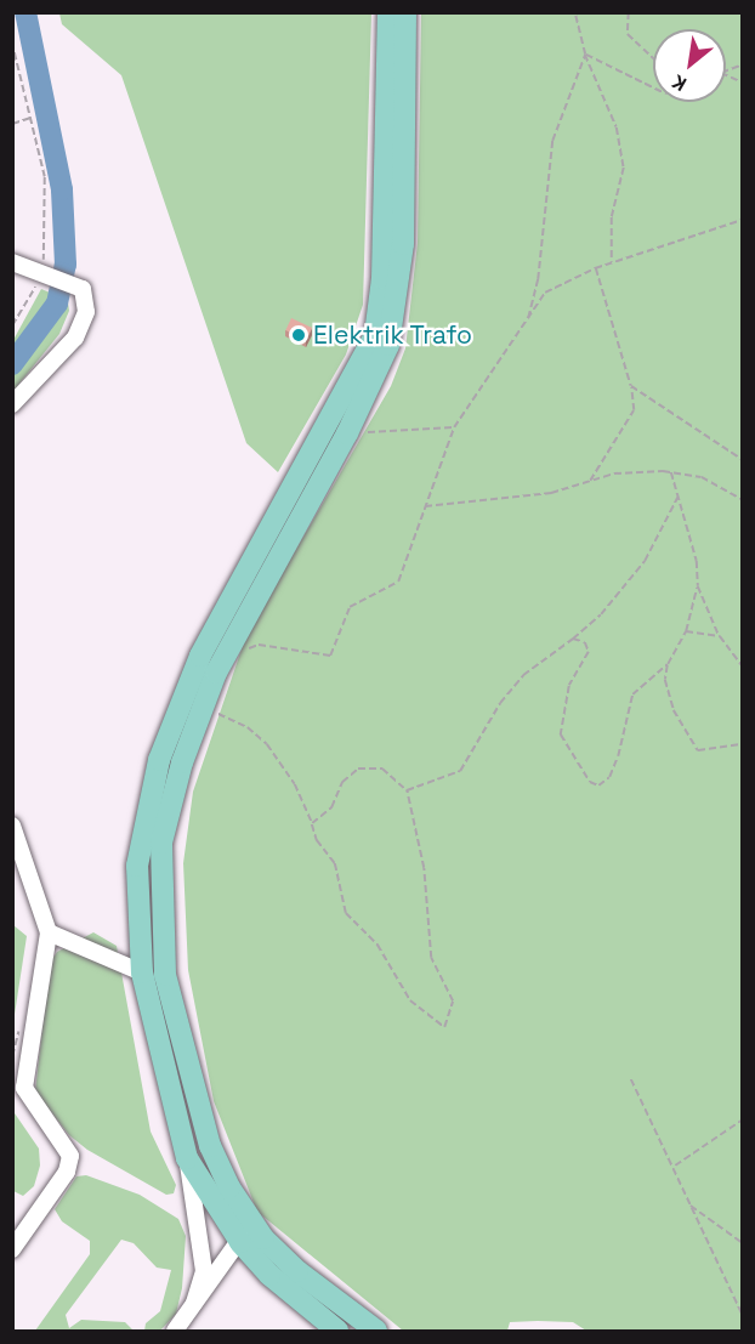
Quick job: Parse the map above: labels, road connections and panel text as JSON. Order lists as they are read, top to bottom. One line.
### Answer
{"places":["Elektrik Trafo"],"north":"bottom left"}
